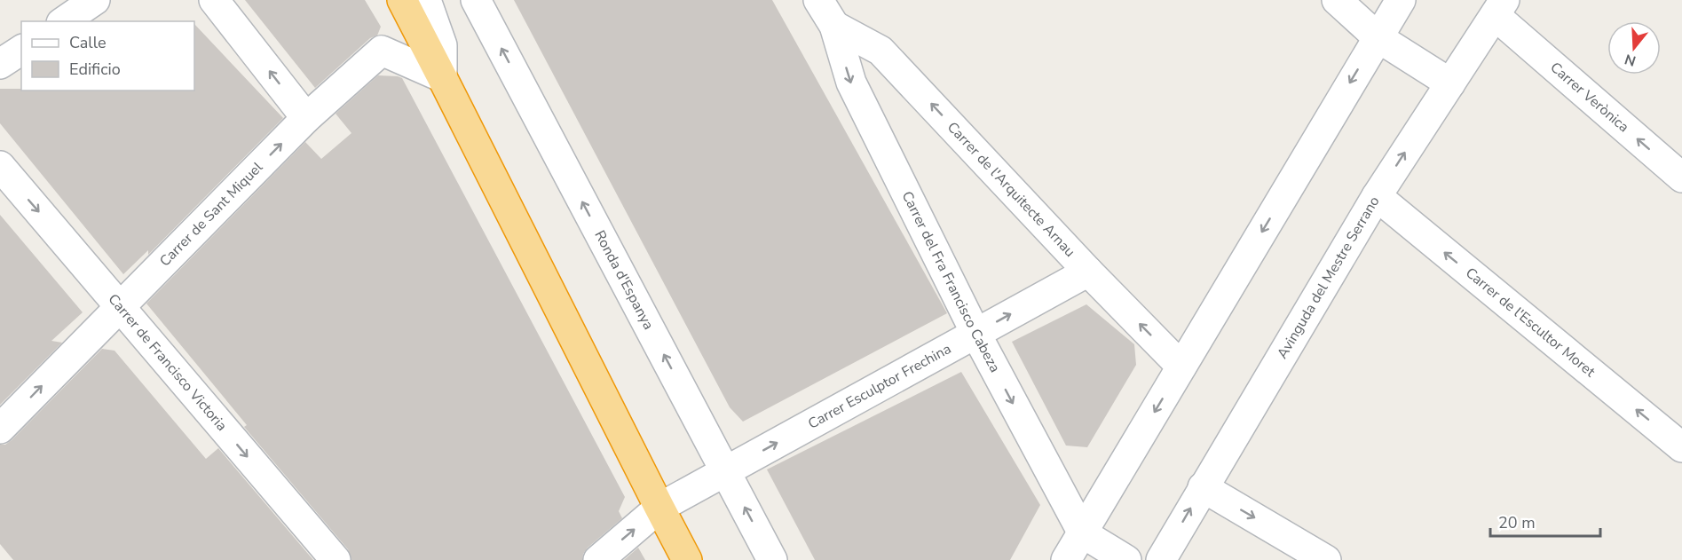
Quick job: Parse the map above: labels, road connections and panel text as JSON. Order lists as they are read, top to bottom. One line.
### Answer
{"streets":{"street":["Carrer Verònica","Carrer de l'Arquitecte Arnau","Carrer de Sant Miquel","Avinguda del Mestre Serrano","Ronda d'Espanya","Carrer del Fra Francisco Cabeza","Carrer de l'Escultor Moret","Carrer de Francisco Victoria","Carrer Esculptor Frechina"]},"crossings":[["Carrer Verònica","Avinguda del Mestre Serrano"],["Carrer de l'Arquitecte Arnau","Carrer del Fra Francisco Cabeza"],["Carrer de l'Arquitecte Arnau","Carrer Esculptor Frechina"],["Carrer de Sant Miquel","Carrer de Francisco Victoria"],["Avinguda del Mestre Serrano","Carrer de l'Escultor Moret"],["Ronda d'Espanya","Carrer Esculptor Frechina"],["Carrer del Fra Francisco Cabeza","Carrer Esculptor Frechina"]],"one_way":["Carrer Verònica","Carrer de l'Arquitecte Arnau","Carrer de Sant Miquel","Ronda d'Espanya","Carrer del Fra Francisco Cabeza","Carrer de l'Escultor Moret","Carrer de Francisco Victoria","Carrer Esculptor Frechina"],"legend":["Calle","Edificio"],"scale_bar":"20 m","north":"bottom"}
